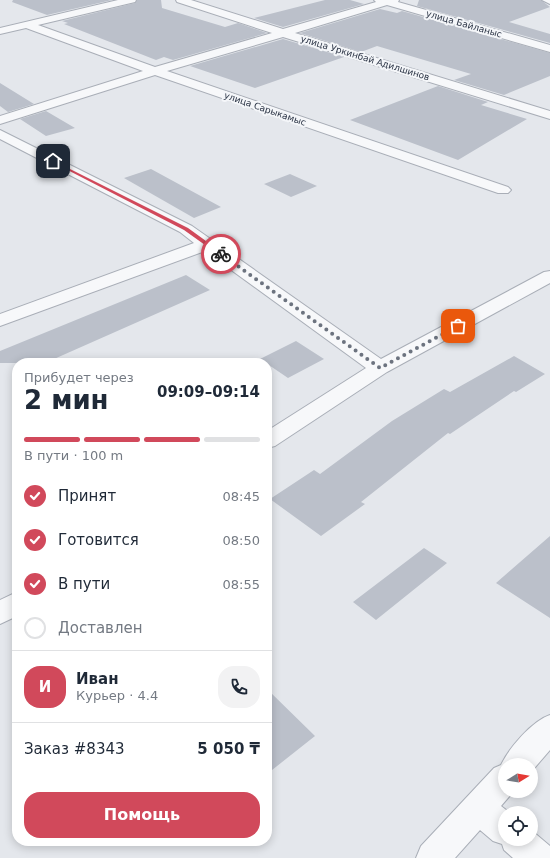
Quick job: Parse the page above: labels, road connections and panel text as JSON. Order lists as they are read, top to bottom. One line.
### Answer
{"streets":{"street":["улица Байланыс","улица Уркинбай Адилшинов","улица Сарыкамыс"]},"north":"right","page":{"heading":["2 мин","Прибудет через","09:09–09:14"],"panel":["Иван","Курьер · 4.4","Заказ #8343","5 050 ₸"],"bar":"В пути · 100 m","list":[["Принят","08:45"],["Готовится","08:50"],["В пути","08:55"],"Доставлен"],"round":"И","buttons":"Помощь"}}
